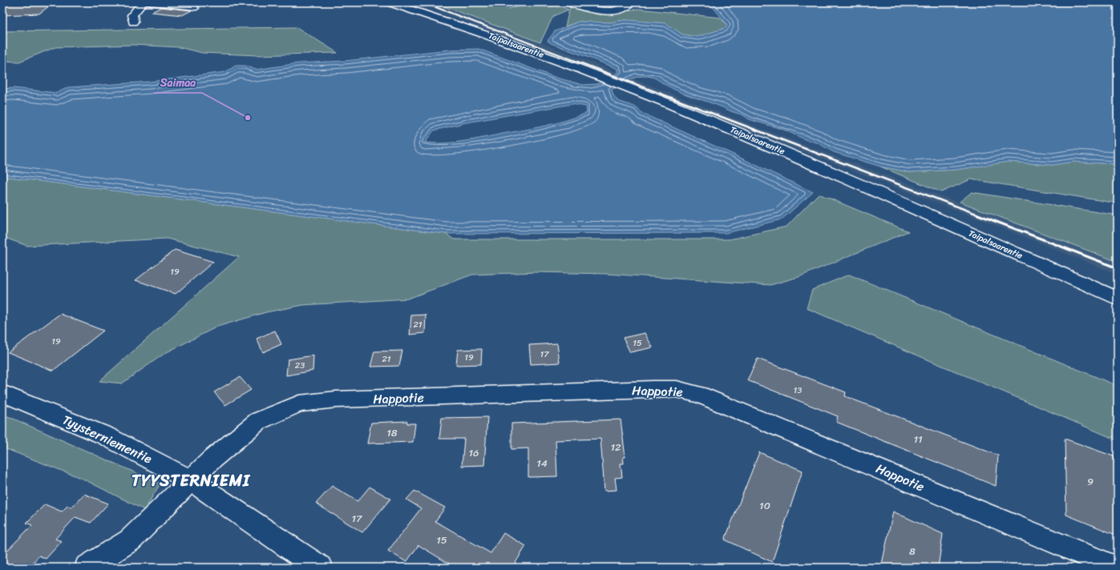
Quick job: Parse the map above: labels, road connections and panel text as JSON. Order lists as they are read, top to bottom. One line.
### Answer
{"streets":{"main road":["Taipalsaarentie","Tyysterniementie"],"street":["Happotie"]},"crossings":[["Happotie","Tyysterniementie"]],"districts":["TYYSTERNIEMI"],"places":["Saimaa"],"house_numbers":["19","21","19","15","17","19","21","23","13","18","11","12","16","14","9","10","17","15","8"]}
